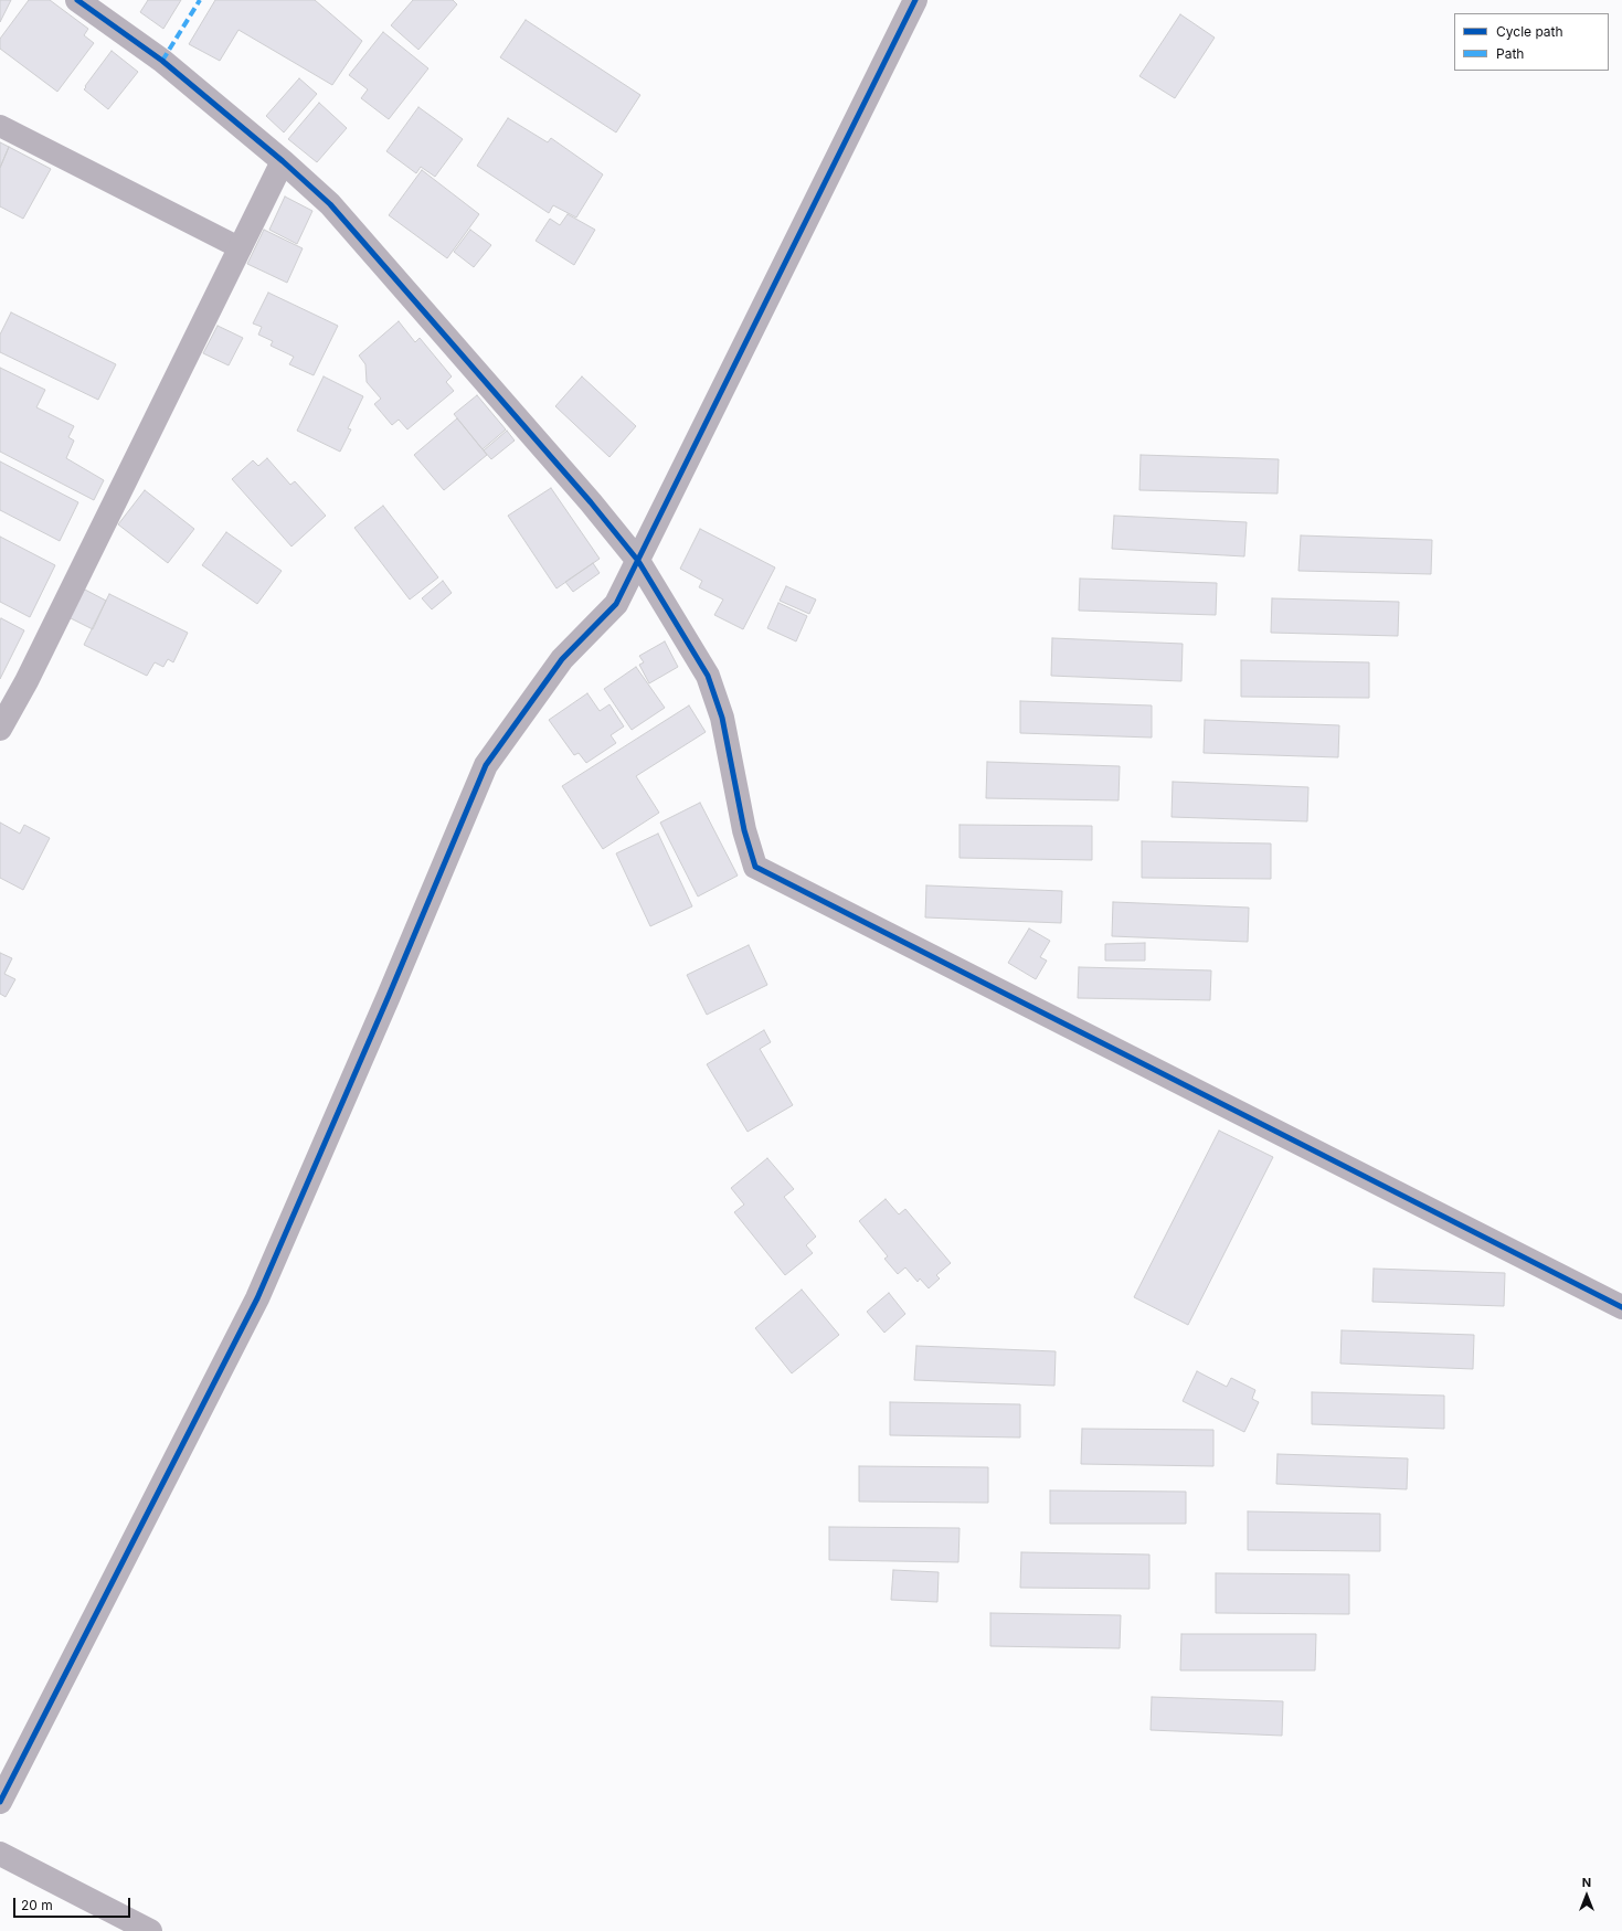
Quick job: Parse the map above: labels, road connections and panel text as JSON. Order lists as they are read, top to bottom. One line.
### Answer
{"legend":["Cycle path","Path"],"scale_bar":"20 m","north":"top"}
